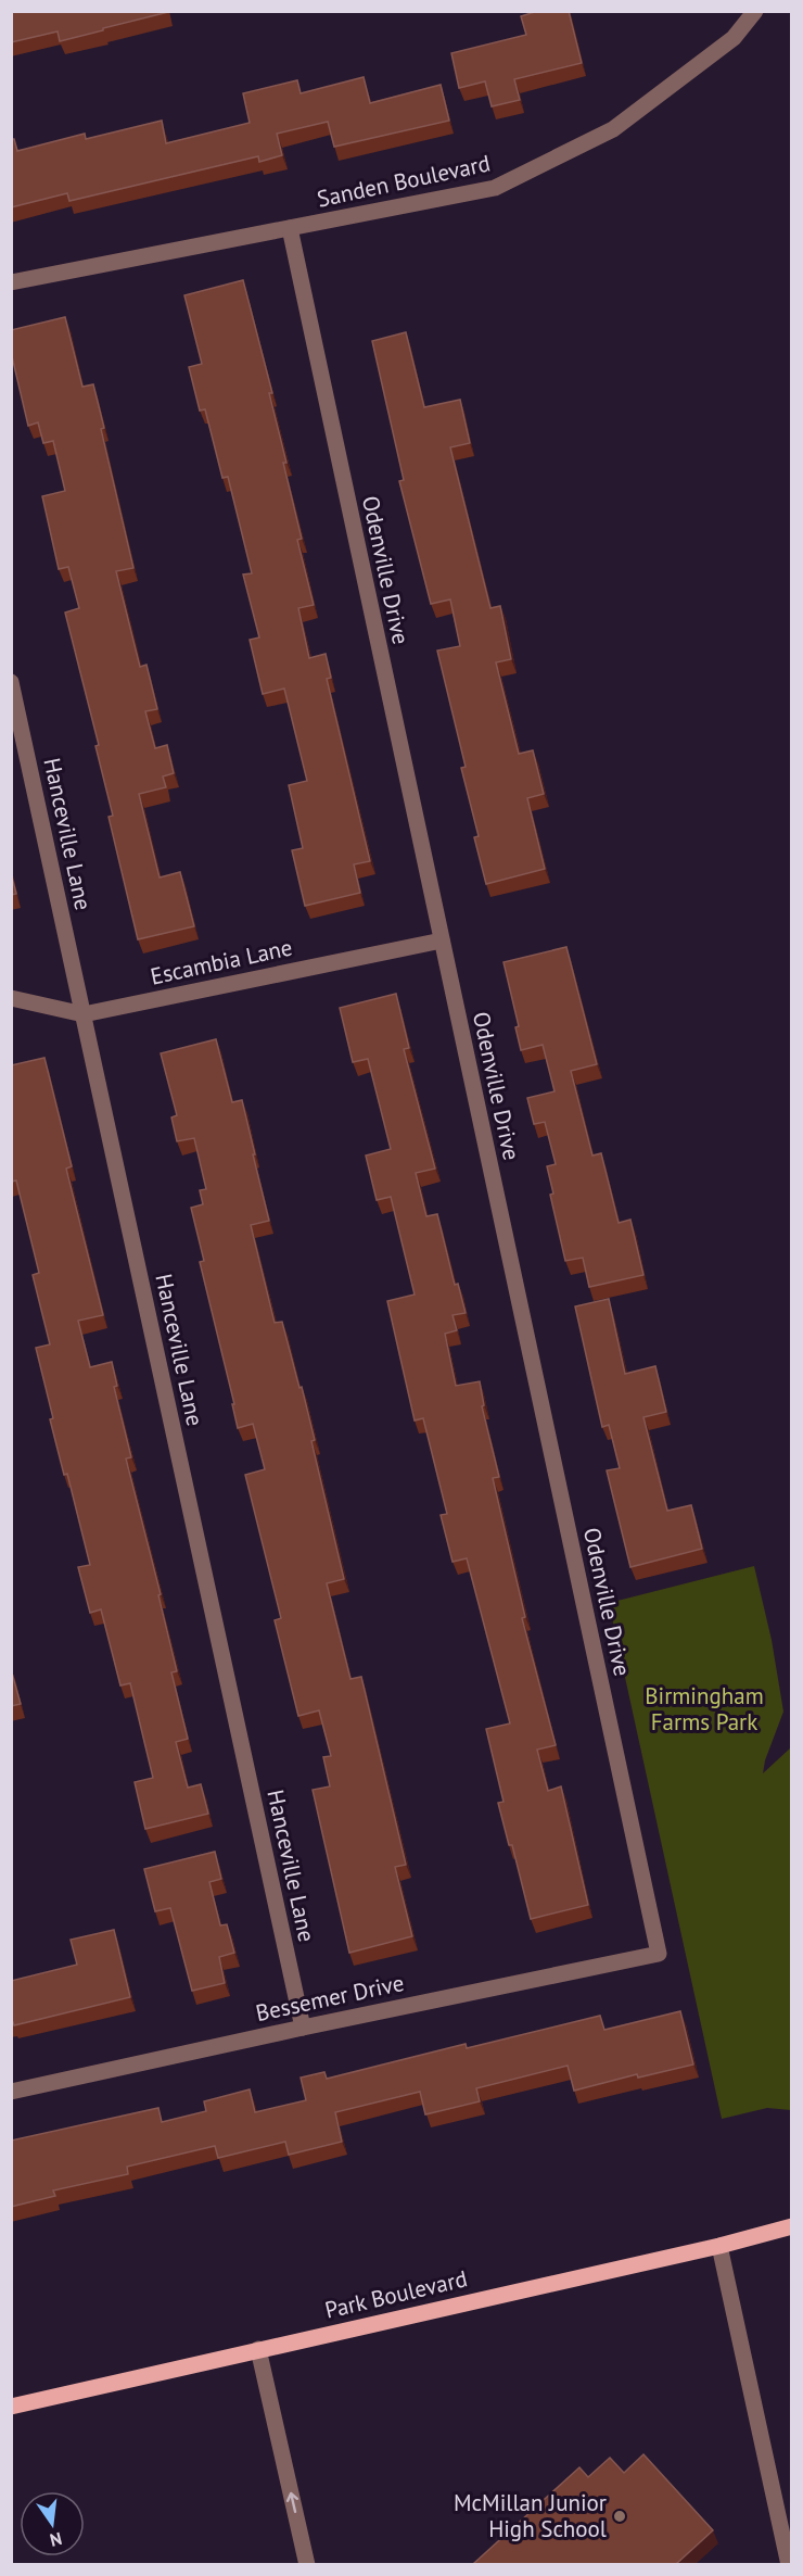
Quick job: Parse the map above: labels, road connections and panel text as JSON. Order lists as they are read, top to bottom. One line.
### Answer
{"streets":{"main road":["Park Boulevard"],"street":["Sanden Boulevard","Odenville Drive","Hanceville Lane","Escambia Lane","Bessemer Drive"]},"crossings":[["Sanden Boulevard","Odenville Drive"],["Odenville Drive","Escambia Lane"],["Odenville Drive","Bessemer Drive"],["Hanceville Lane","Escambia Lane"],["Hanceville Lane","Bessemer Drive"]],"parks":["Birmingham Farms Park"],"places":["McMillan Junior High School"],"north":"bottom"}
